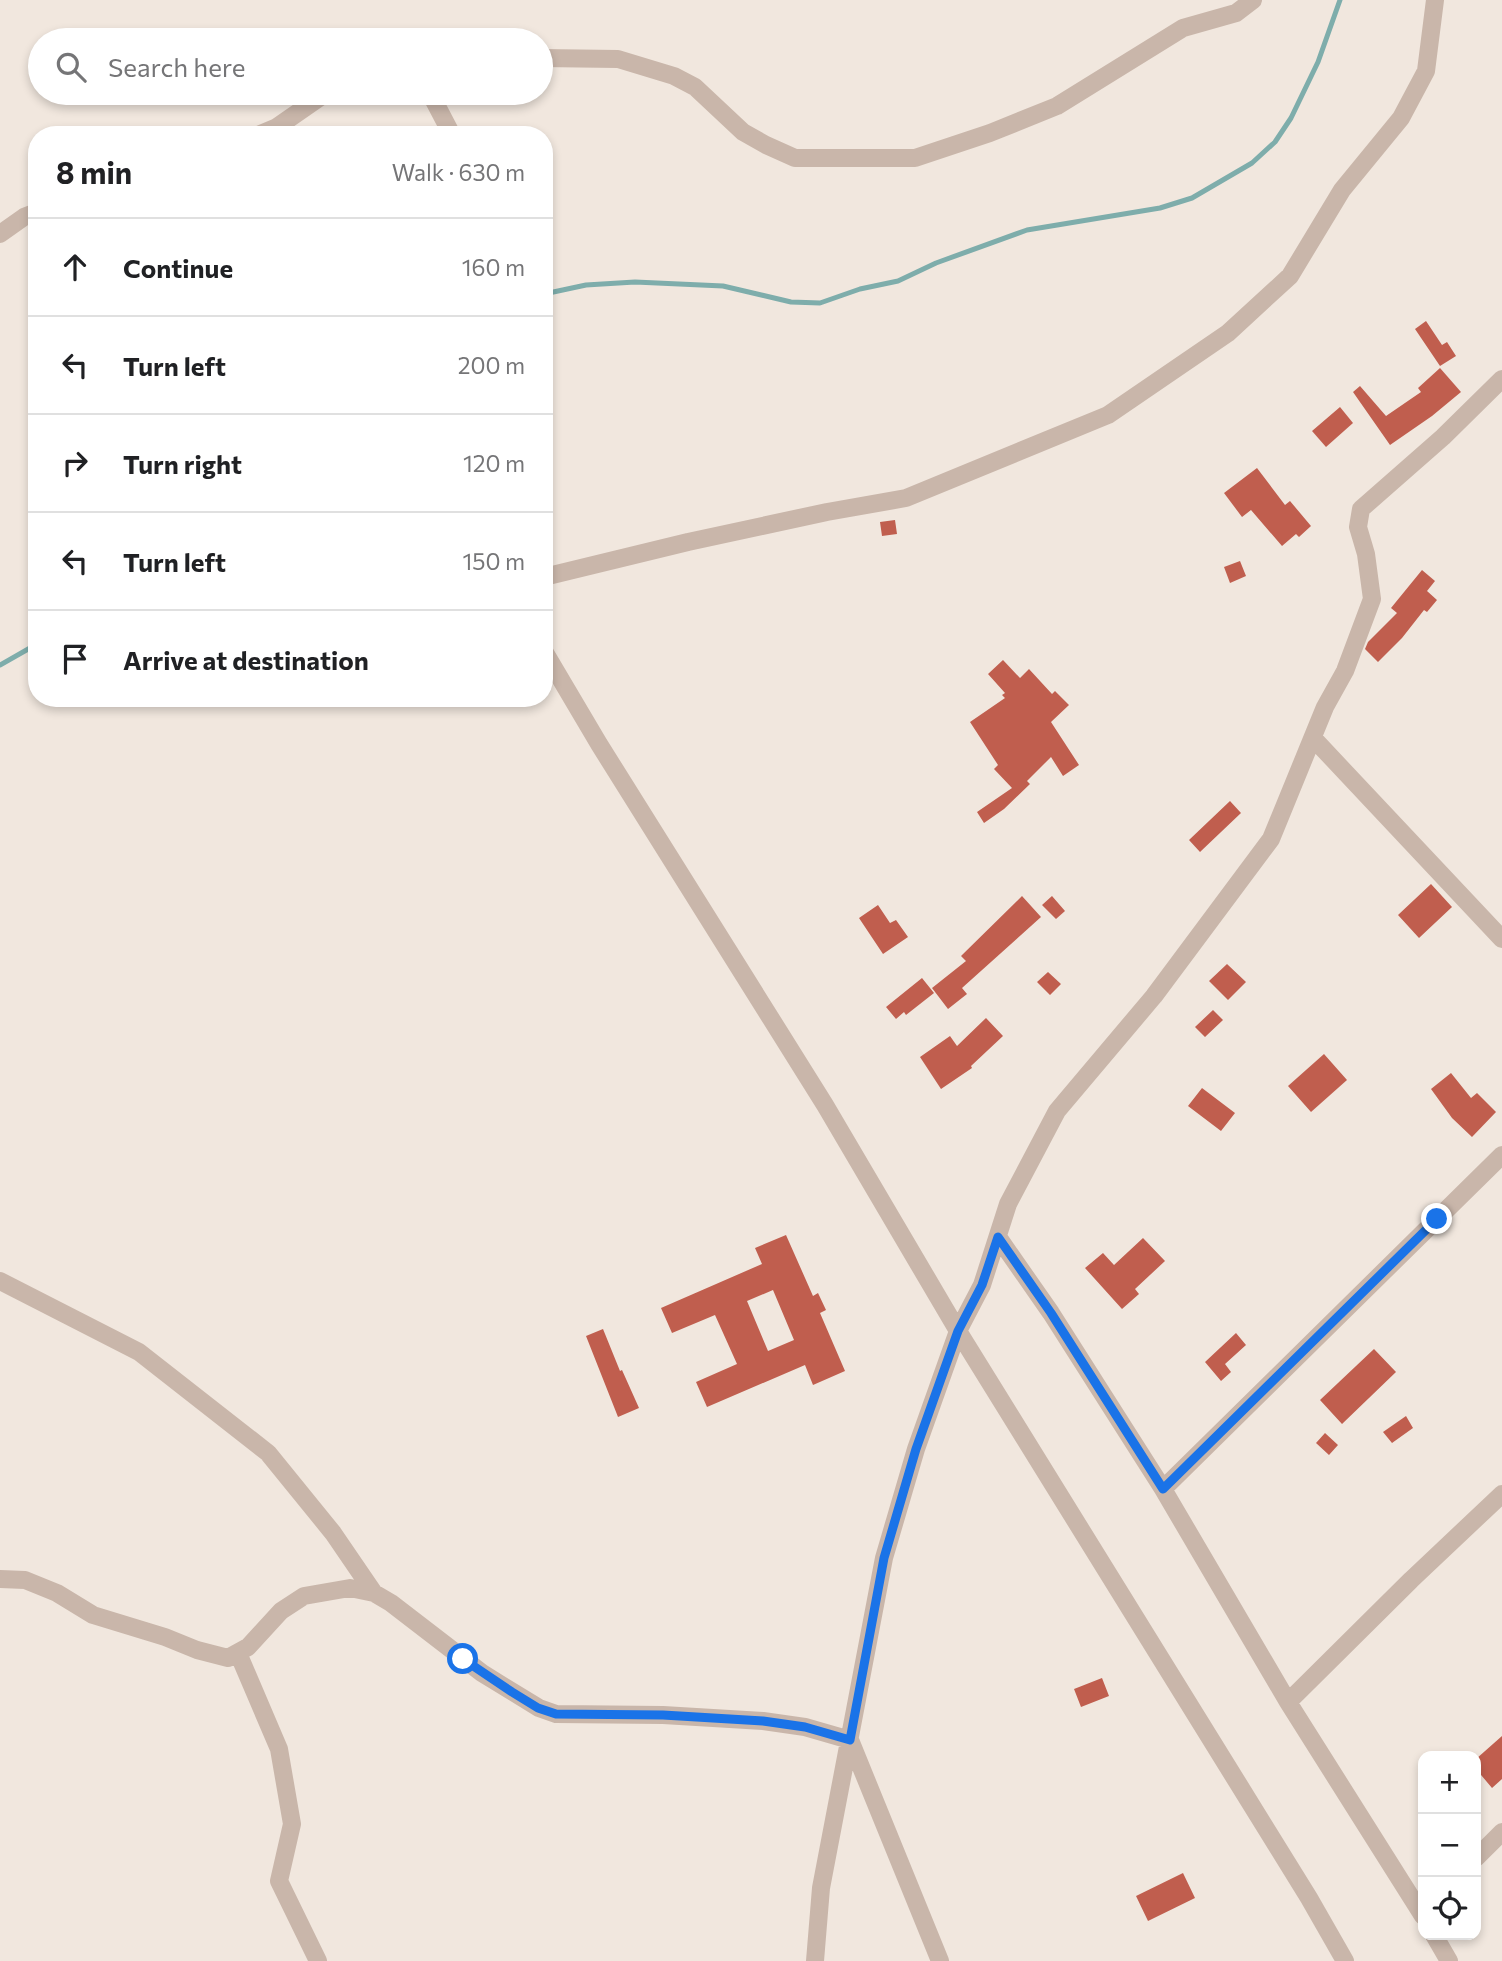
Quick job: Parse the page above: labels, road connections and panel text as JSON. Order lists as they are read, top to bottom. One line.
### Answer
{"page":{"search":"Search here","heading":["8 min","Walk · 630 m"],"list":[["Continue","160 m"],["Turn left","200 m"],["Turn right","120 m"],["Turn left","150 m"],"Arrive at destination"],"map_buttons":["+","−"]}}
